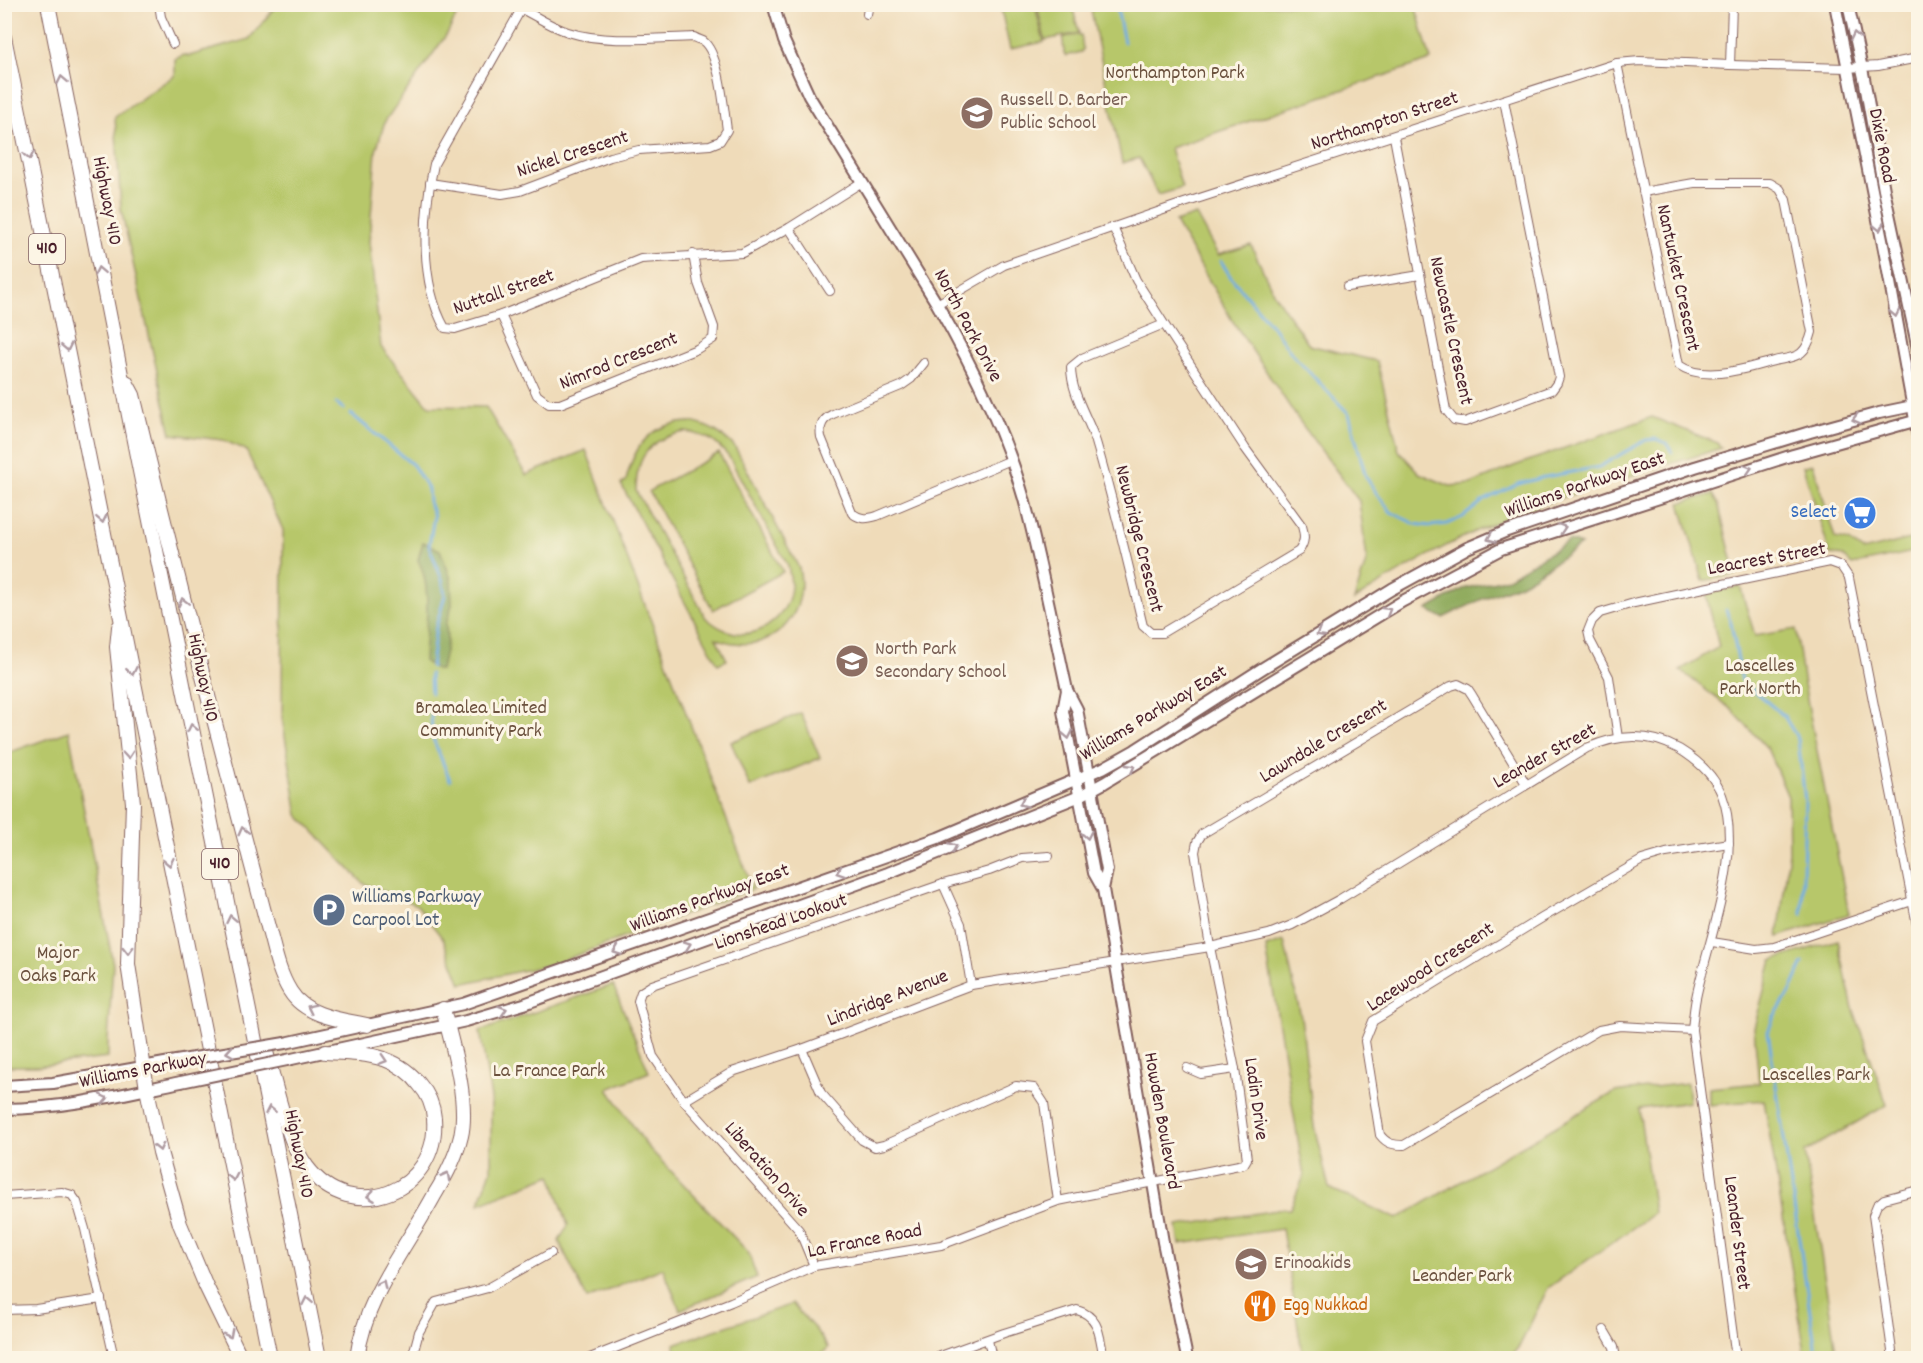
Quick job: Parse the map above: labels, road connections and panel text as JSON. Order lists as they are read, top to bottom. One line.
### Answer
{"streets":{"highway":["Highway 410","410"],"main road":["Dixie Road","North Park Drive","Williams Parkway East","Williams Parkway","Howden Boulevard"],"street":["Northampton Street","Nickel Crescent","Nantucket Crescent","Nuttall Street","Newcastle Crescent","Nimrod Crescent","Newbridge Crescent","Leacrest Street","Lawndale Crescent","Leander Street","Lionshead Lookout","Lacewood Crescent","Lindridge Avenue","Ladin Drive","Liberation Drive","La France Road"]},"crossings":[["Northampton Street","Dixie Road"],["Northampton Street","Nantucket Crescent"],["Northampton Street","North Park Drive"],["Northampton Street","Newcastle Crescent"],["Northampton Street","Newbridge Crescent"],["Dixie Road","Williams Parkway East"],["Nickel Crescent","Nuttall Street"],["Nuttall Street","North Park Drive"],["Nuttall Street","Nimrod Crescent"],["North Park Drive","Williams Parkway East"],["North Park Drive","Howden Boulevard"],["Williams Parkway East","Williams Parkway"],["Williams Parkway East","Howden Boulevard"],["Leacrest Street","Leander Street"],["Lawndale Crescent","Leander Street"],["Lawndale Crescent","Ladin Drive"],["Leander Street","Lacewood Crescent"],["Leander Street","Lindridge Avenue"],["Leander Street","Ladin Drive"],["Leander Street","Howden Boulevard"],["Lionshead Lookout","Lindridge Avenue"],["Lionshead Lookout","Liberation Drive"],["Lindridge Avenue","Howden Boulevard"],["Lindridge Avenue","Liberation Drive"],["Ladin Drive","Howden Boulevard"],["Ladin Drive","La France Road"],["Howden Boulevard","La France Road"],["Liberation Drive","La France Road"]],"parks":["Northampton Park","Lascelles Park North","Bramalea Limited Community Park","Major Oaks Park","La France Park","Lascelles Park","Leander Park"],"places":{"school or university":["Russell D. Barber Public School","North Park Secondary School","Erinoakids"],"supermarket":["Select"],"parking":["Williams Parkway Carpool Lot"],"restaurant":["Egg Nukkad"]}}
